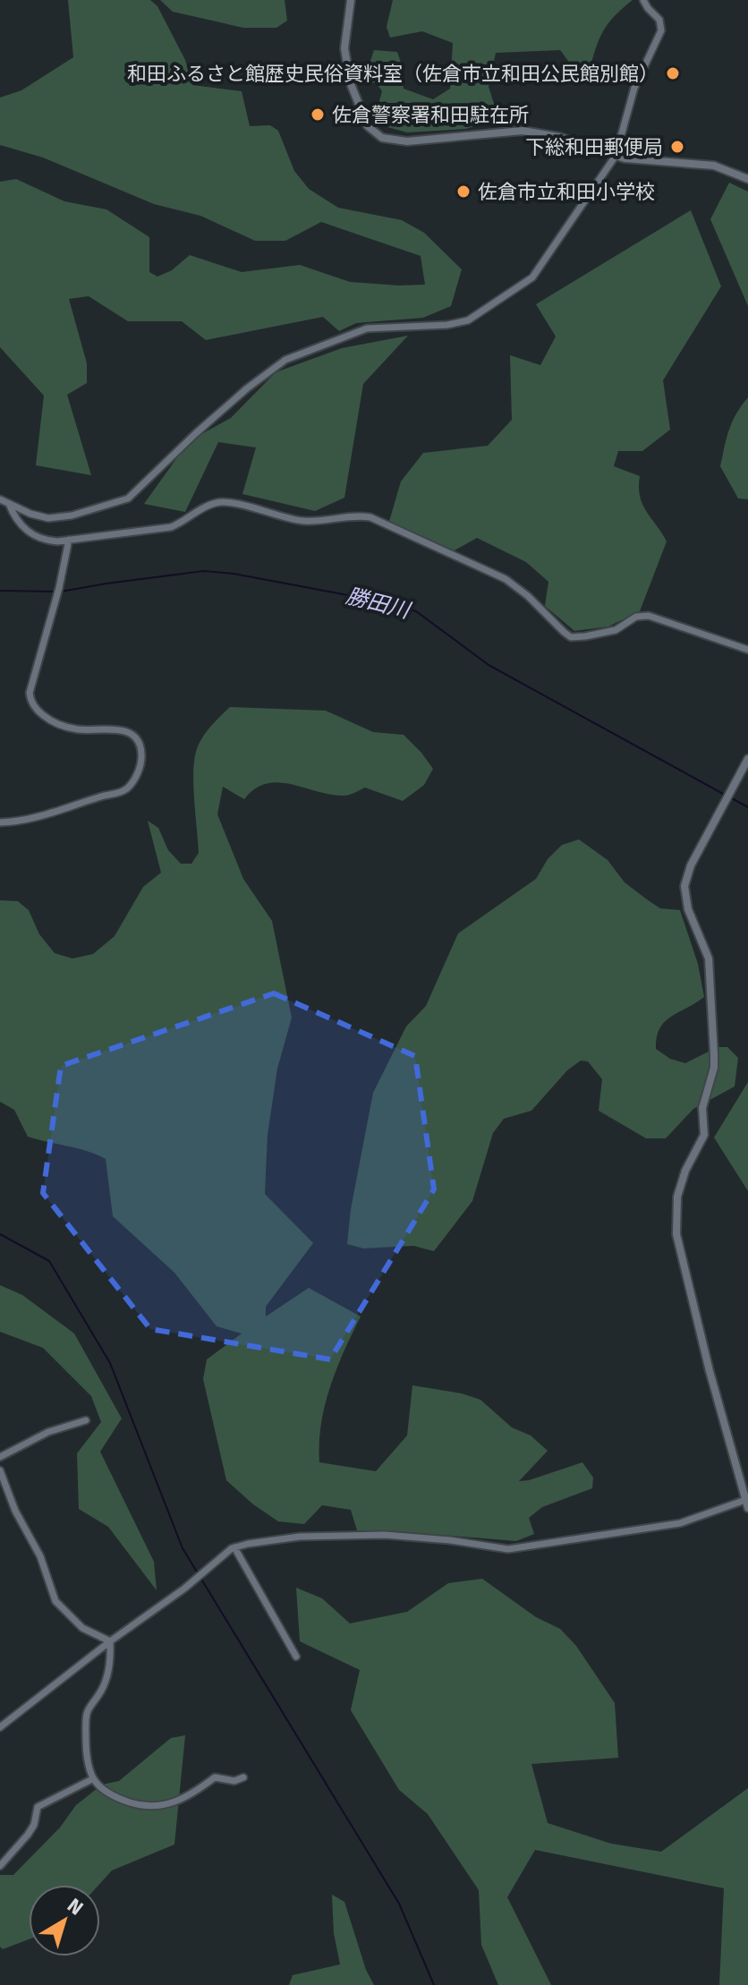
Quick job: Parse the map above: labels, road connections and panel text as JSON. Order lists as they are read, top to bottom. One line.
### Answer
{"water":["勝田川"],"places":["和田ふるさと館歴史民俗資料室（佐倉市立和田公民館別館）","佐倉警察署和田駐在所","下総和田郵便局","佐倉市立和田小学校"],"north":"top right"}
